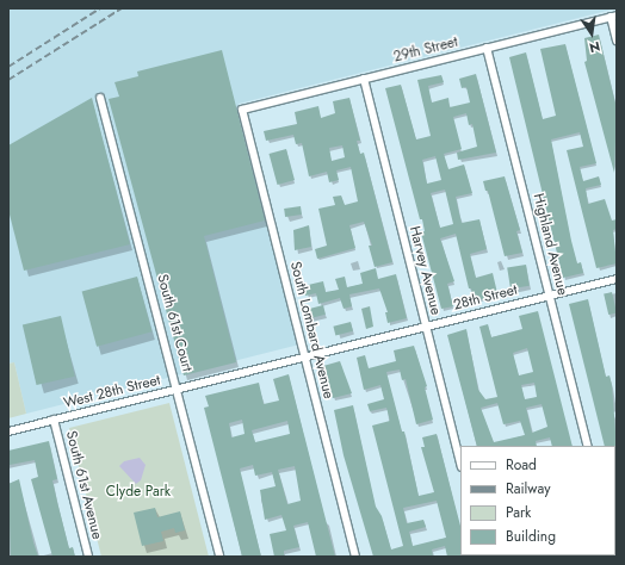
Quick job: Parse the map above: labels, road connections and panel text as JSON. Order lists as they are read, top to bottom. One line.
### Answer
{"streets":{"street":["29th Street","Highland Avenue","Harvey Avenue","28th Street","South 61st Court","South Lombard Avenue","West 28th Street","South 61st Avenue"]},"crossings":[["29th Street","Highland Avenue"],["29th Street","Harvey Avenue"],["29th Street","South Lombard Avenue"],["Highland Avenue","28th Street"],["Harvey Avenue","28th Street"],["28th Street","South Lombard Avenue"],["28th Street","West 28th Street"],["South 61st Court","West 28th Street"],["South Lombard Avenue","West 28th Street"],["West 28th Street","South 61st Avenue"]],"parks":["Clyde Park"],"legend":["Road","Railway","Park","Building"],"north":"bottom"}
